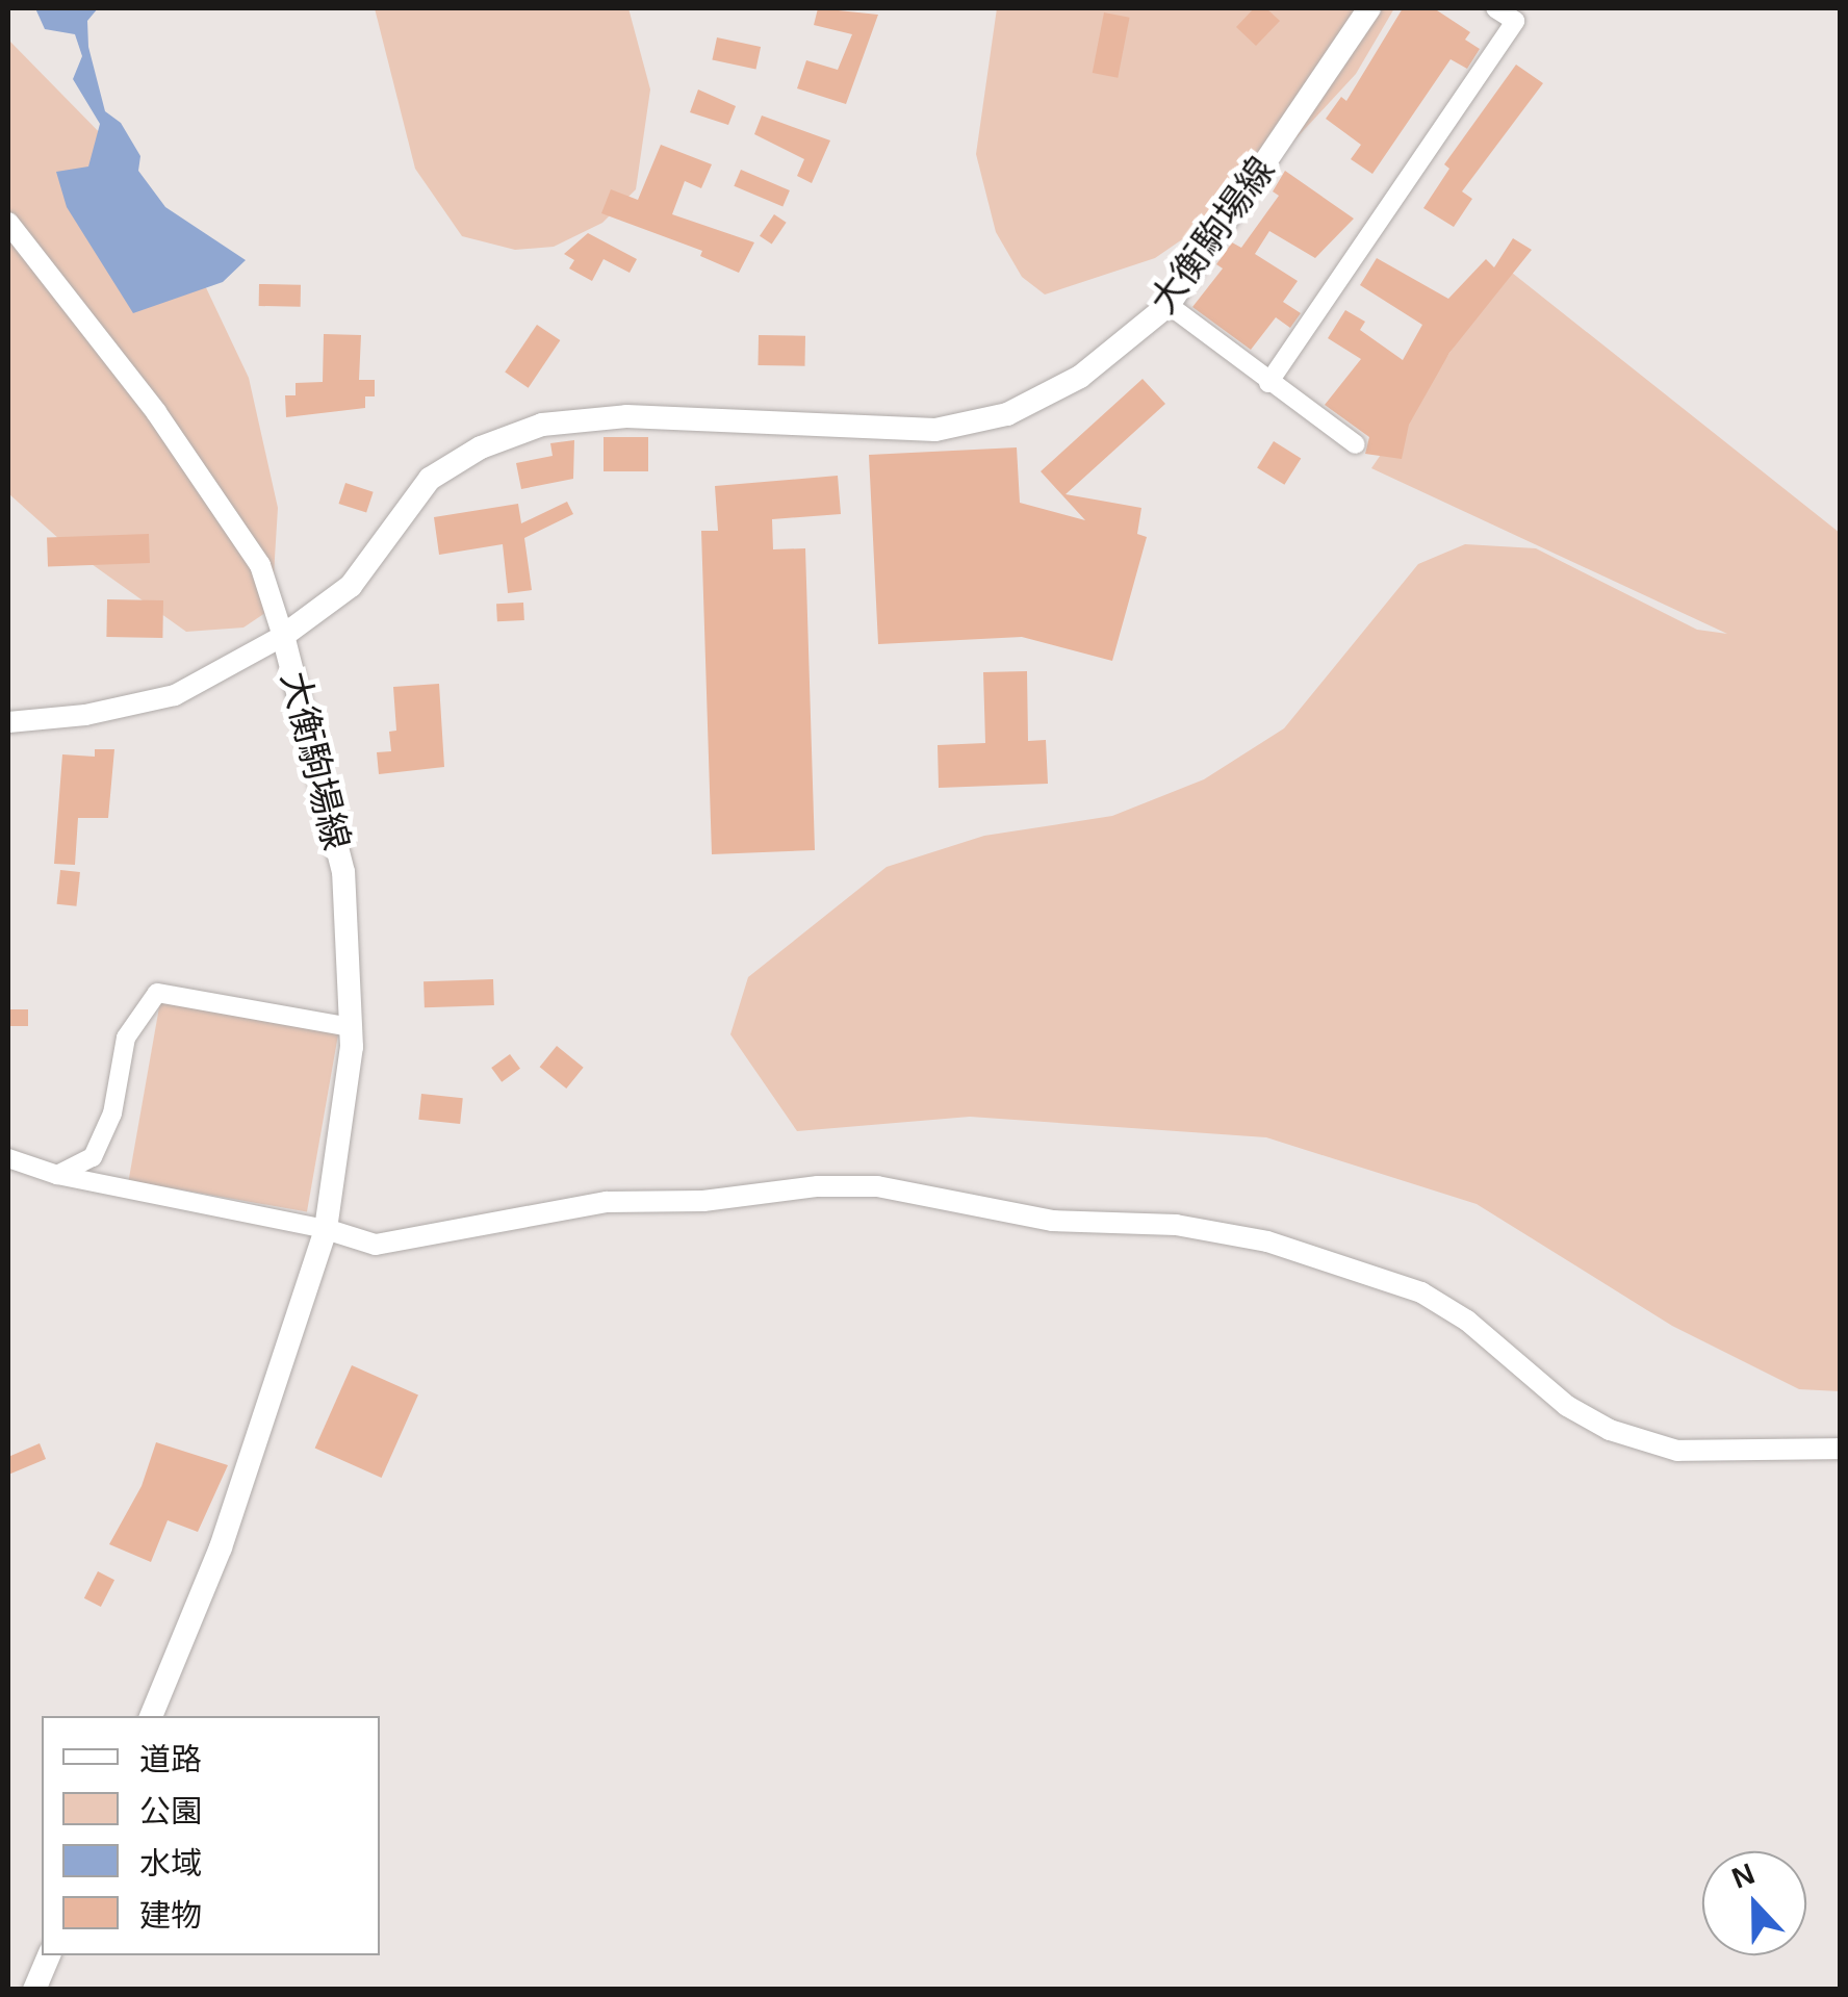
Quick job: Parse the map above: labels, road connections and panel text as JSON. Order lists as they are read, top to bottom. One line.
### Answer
{"streets":{"main road":["大衡駒場線"]},"legend":["道路","公園","水域","建物"],"north":"top"}
